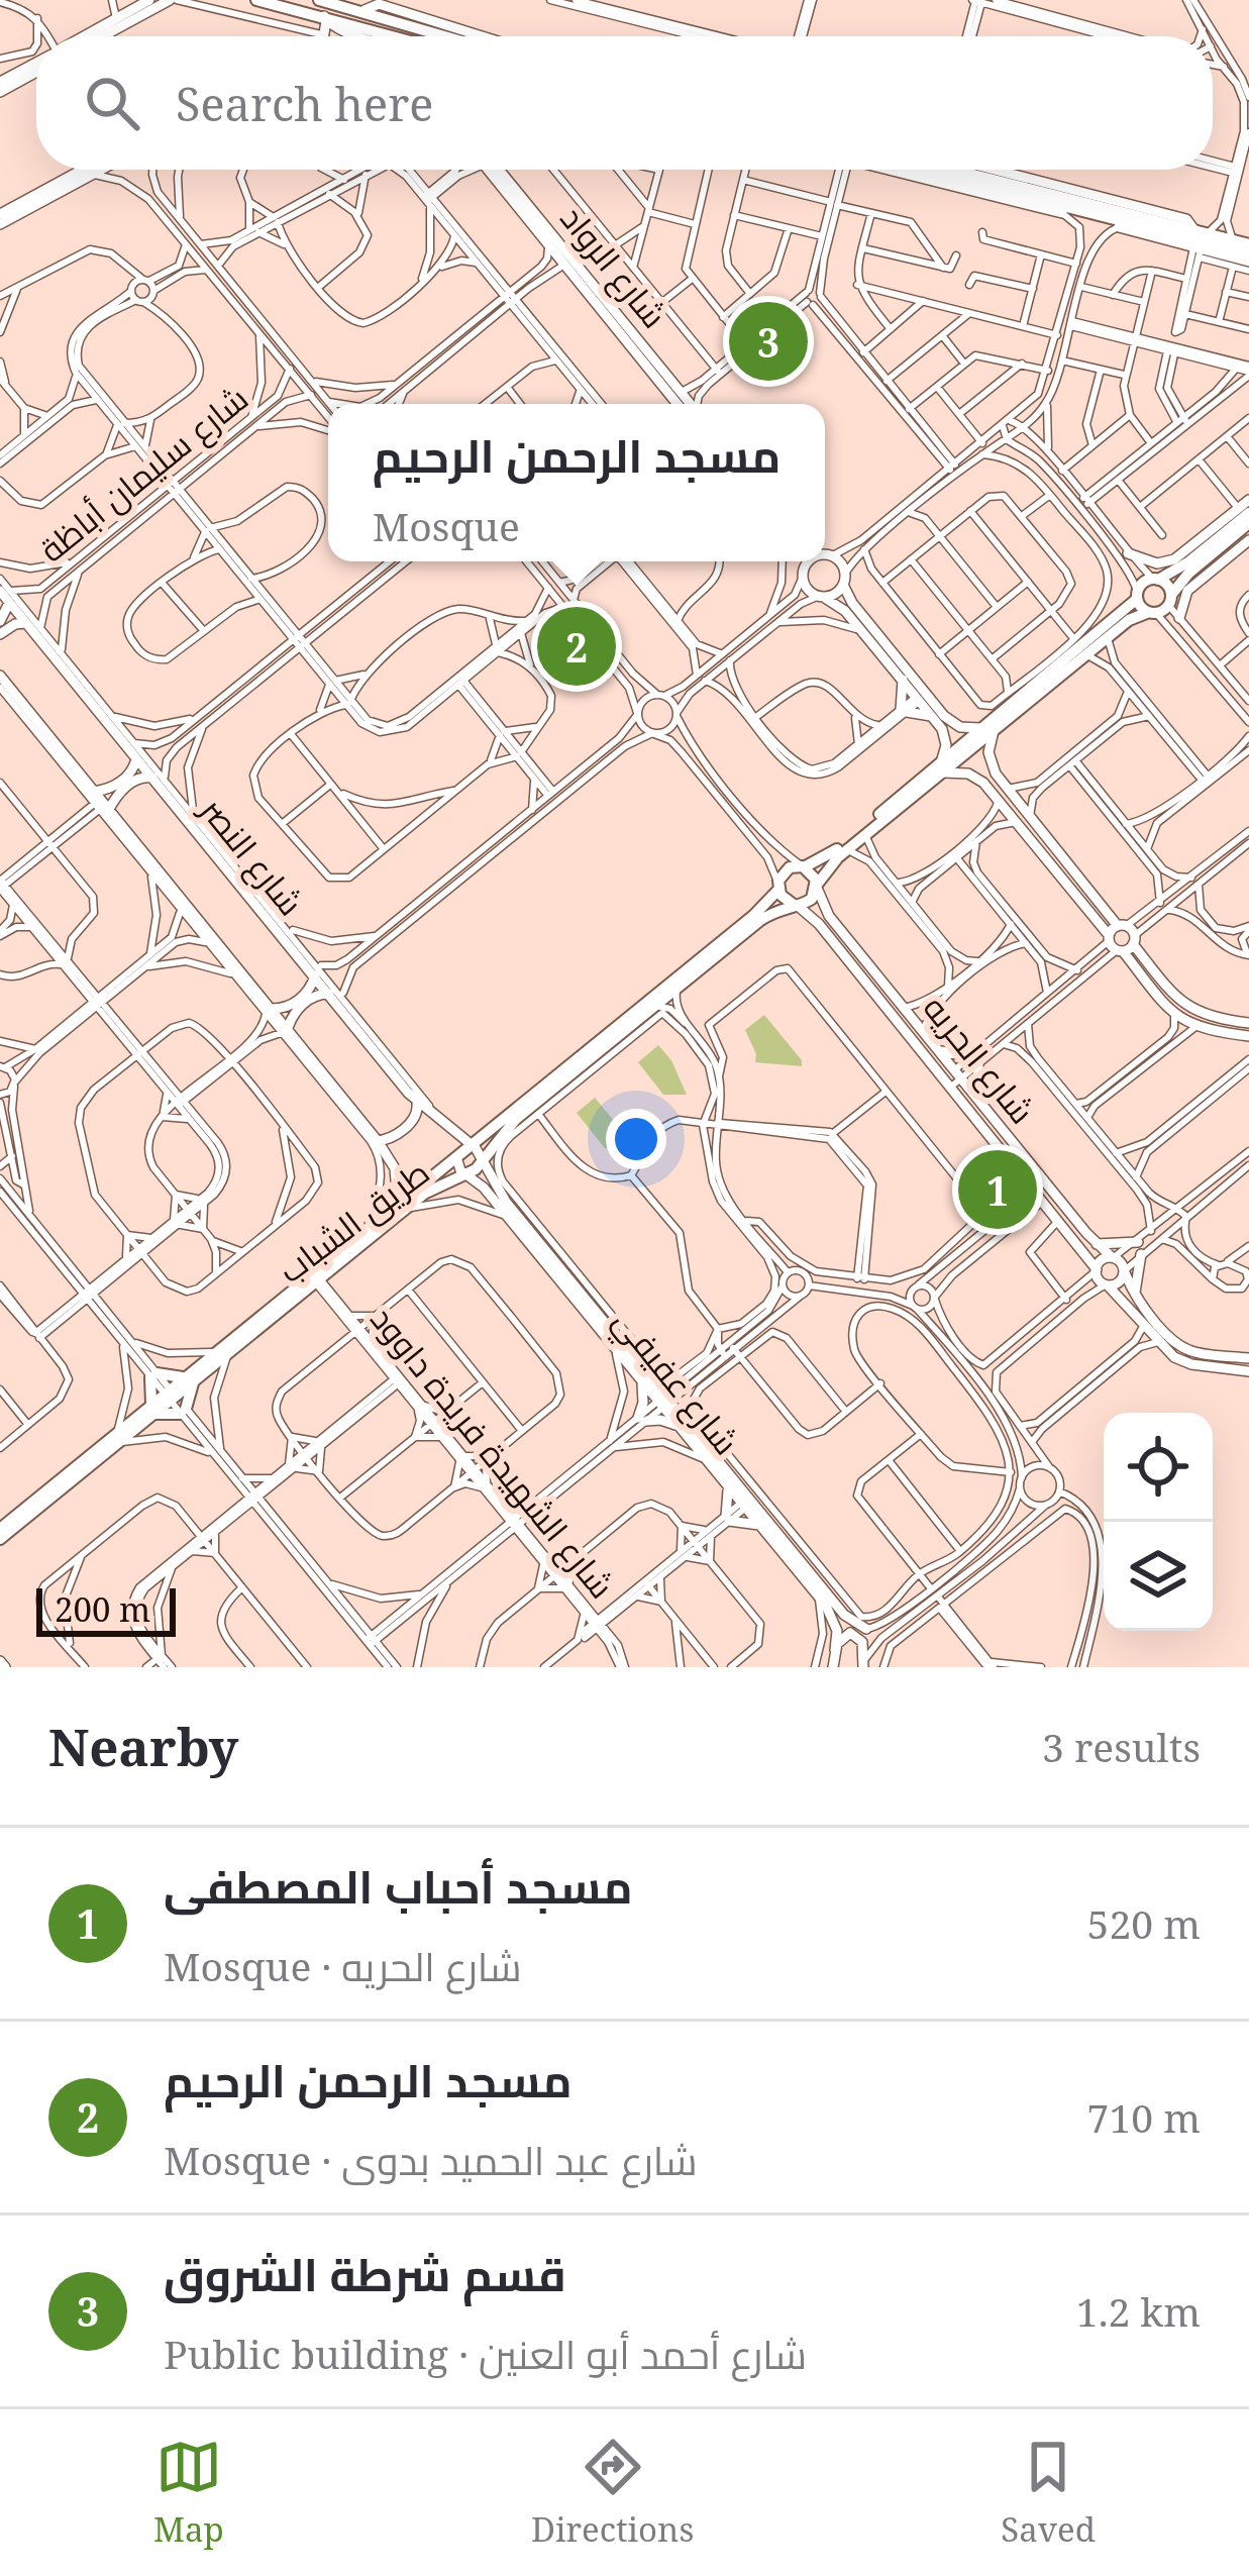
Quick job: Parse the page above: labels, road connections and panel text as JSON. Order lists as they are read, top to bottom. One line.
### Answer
{"streets":{"main road":["طريق الشباب"],"street":["شارع الرواد","شارع سليمان أباظة","شارع النصر","شارع الحريه","شارع عفيفي","شارع الشهيدة فريدة داوود"]},"crossings":[["شارع سليمان أباظة","شارع النصر"],["شارع النصر","طريق الشباب"],["شارع النصر","شارع عفيفي"],["شارع الحريه","طريق الشباب"],["طريق الشباب","شارع عفيفي"],["طريق الشباب","شارع الشهيدة فريدة داوود"]],"scale_bar":"200 m","page":{"search":"Search here","pins":["3","2","1"],"popup":["مسجد الرحمن الرحيم","Mosque"],"scale":"200 m","heading":["Nearby","3 results"],"list":[{"mark":"1","name":"مسجد أحباب المصطفى","note":"Mosque · شارع الحريه","value":"520 m"},{"mark":"2","name":"مسجد الرحمن الرحيم","note":"Mosque · شارع عبد الحميد بدوى","value":"710 m"},{"mark":"3","name":"قسم شرطة الشروق","note":"Public building · شارع أحمد أبو العنين","value":"1.2 km"}],"nav":["Map","Directions","Saved"]}}
